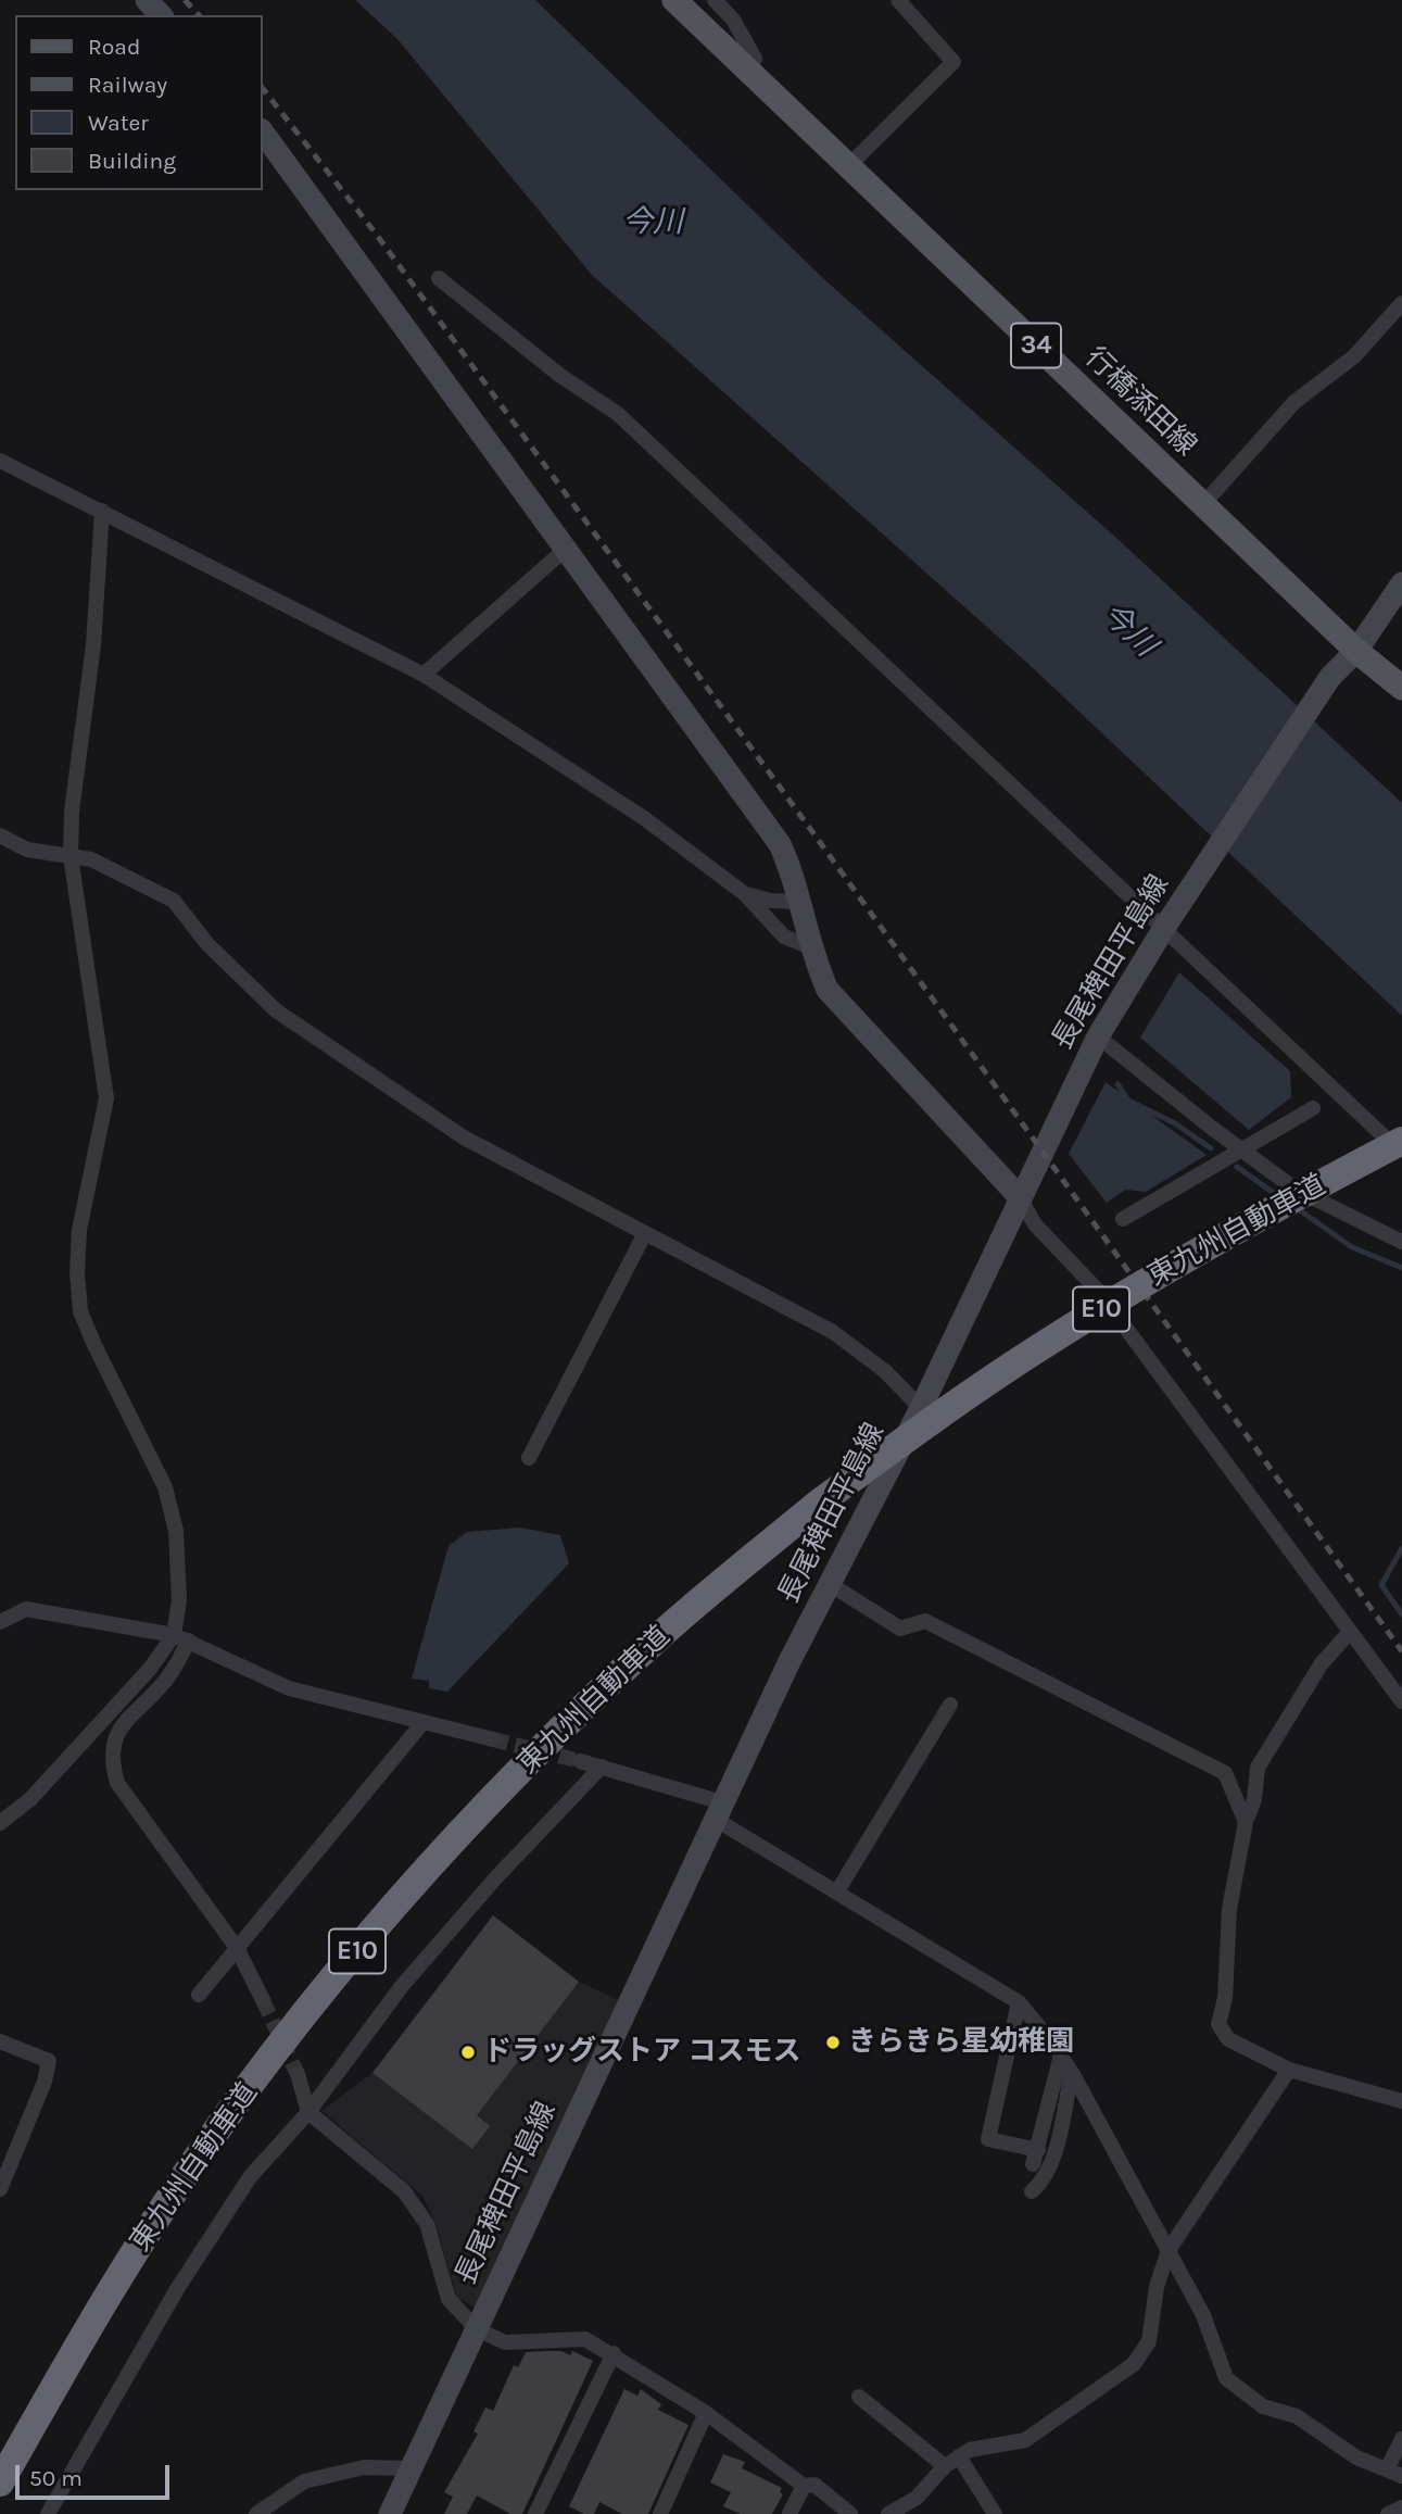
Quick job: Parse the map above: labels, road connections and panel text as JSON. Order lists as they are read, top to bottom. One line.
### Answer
{"streets":{"highway":["東九州自動車道","E10"],"main road":["34","行橋添田線","長尾稗田平島線"]},"crossings":[["行橋添田線","長尾稗田平島線"]],"water":["今川"],"places":["きらきら星幼稚園","ドラッグストア コスモス"],"legend":["Road","Railway","Water","Building"],"scale_bar":"50 m"}
